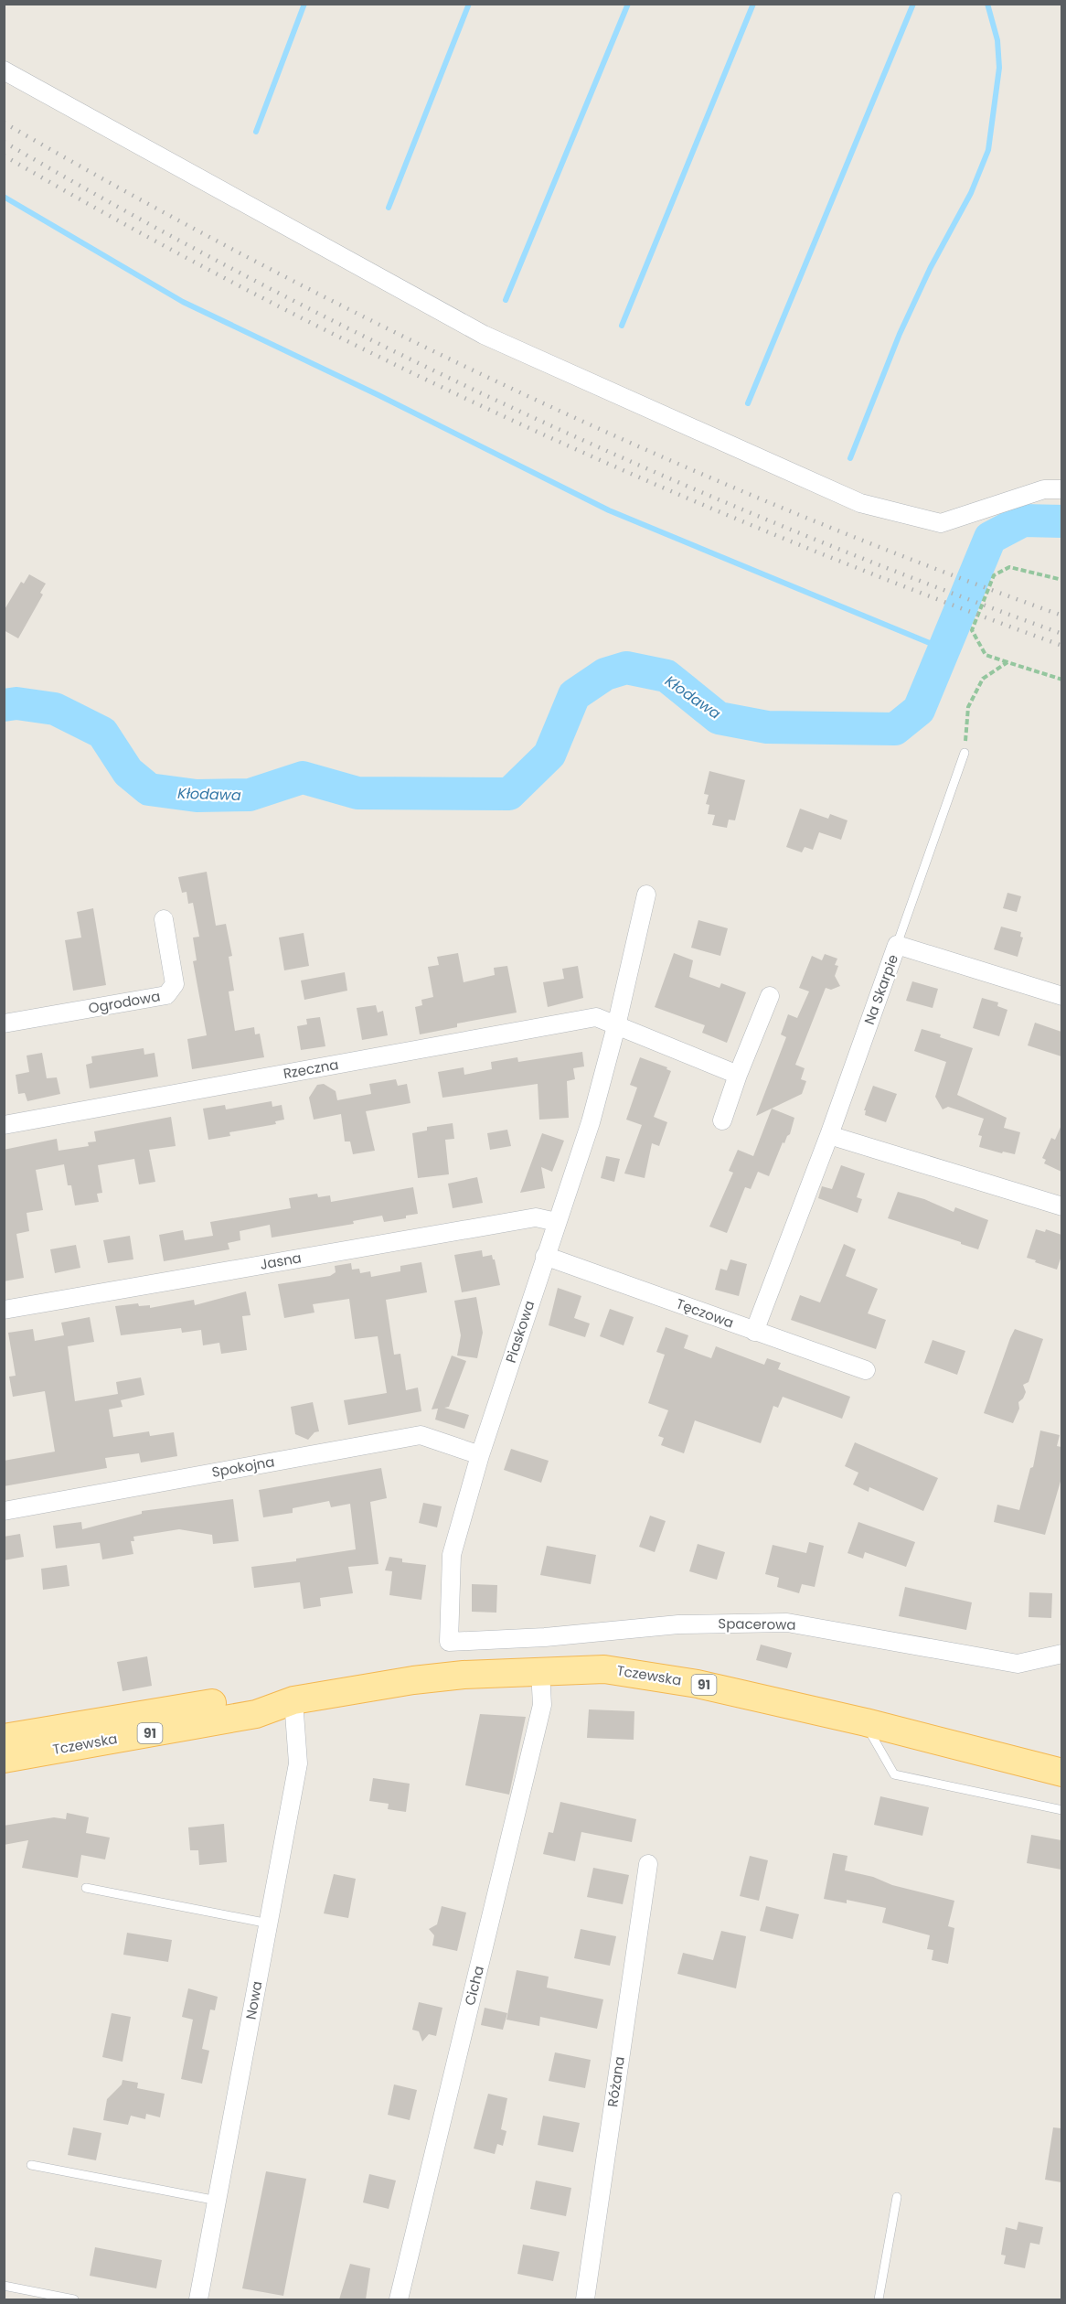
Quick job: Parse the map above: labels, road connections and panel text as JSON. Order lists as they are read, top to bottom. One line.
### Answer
{"streets":{"main road":["Tczewska","91"],"street":["Na Skarpie","Ogrodowa","Rzeczna","Jasna","Tęczowa","Piaskowa","Spokojna","Spacerowa","Cicha","Nowa","Różana"]},"crossings":[["Na Skarpie","Tęczowa"],["Rzeczna","Piaskowa"],["Jasna","Piaskowa"],["Tęczowa","Piaskowa"],["Piaskowa","Spokojna"],["Piaskowa","Spacerowa"],["Tczewska","Cicha"],["Tczewska","Nowa"]],"water":["Kłodawa"]}
